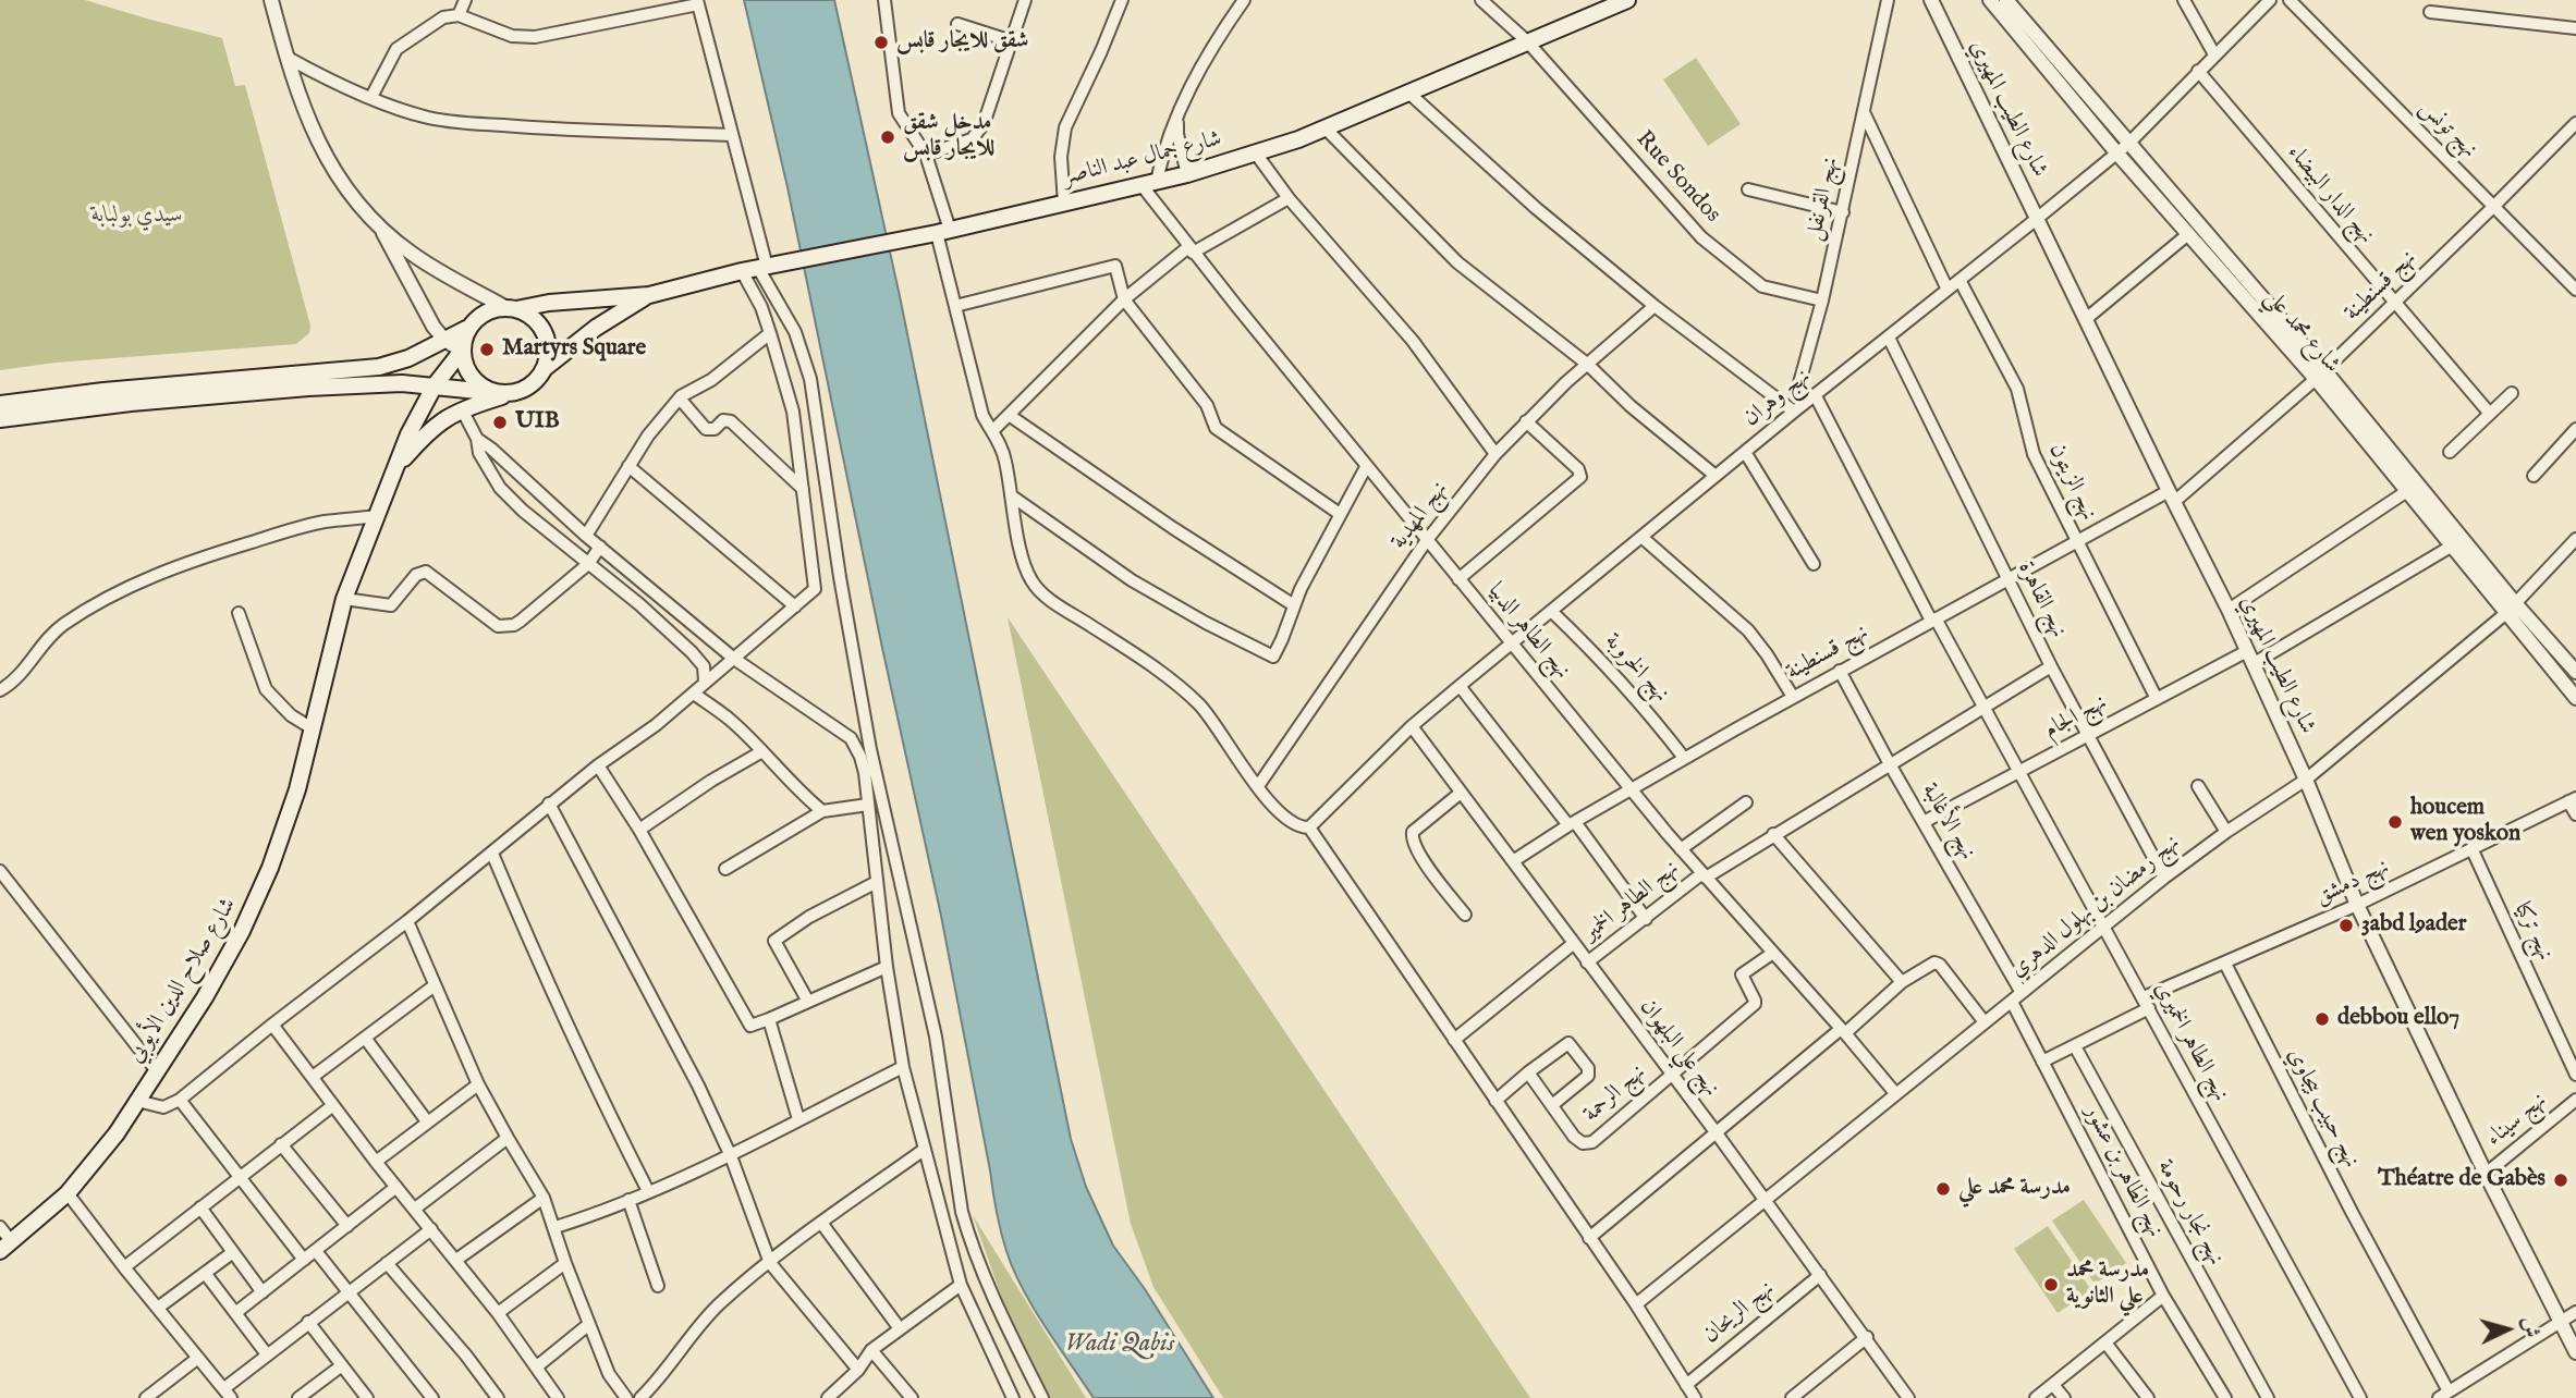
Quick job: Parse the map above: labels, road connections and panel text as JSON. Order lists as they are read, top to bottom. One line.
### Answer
{"streets":{"main road":["شارع جمال عبد الناصر","شارع صلاح الدين الأيوبي"],"street":["شارع الطيب المهيري","نهج تونس","Rue Sondos","نهج الدار البيضاء","نهج القرنفل","نهج قسنطينة","شارع محمد علي","نهج وهران","نهج الزيتون","نهج المهدية","نهج القاهرة","نهج الطاهر الدبيا","نهج الخروبة","نهج الجام","نهج الأغالبة","نهج دمشق","نهج الطاهر الخمير","نهج رمضان بن بهلول الدهري","نهج تركيا","نهج الطاهر الخميري","نهج علي البلهوان","نهج الرحمة","نهج حبيب بيجاوي","نهج سيناء","نهج الطاهر بن عشور","نهج نجار رحومة","نهج الريحان"]},"crossings":[["شارع الطيب المهيري","نهج قسنطينة"],["شارع الطيب المهيري","نهج وهران"],["شارع الطيب المهيري","نهج الجام"],["شارع الطيب المهيري","نهج دمشق"],["شارع الطيب المهيري","نهج رمضان بن بهلول الدهري"],["شارع الطيب المهيري","نهج سيناء"],["نهج تونس","نهج قسنطينة"],["شارع جمال عبد الناصر","Rue Sondos"],["شارع جمال عبد الناصر","نهج الطاهر الدبيا"],["Rue Sondos","نهج القرنفل"],["نهج الدار البيضاء","نهج قسنطينة"],["نهج الدار البيضاء","نهج وهران"],["نهج القرنفل","نهج وهران"],["نهج قسنطينة","شارع محمد علي"],["نهج قسنطينة","نهج الزيتون"],["نهج قسنطينة","نهج القاهرة"],["نهج قسنطينة","نهج الطاهر الدبيا"],["نهج قسنطينة","نهج الخروبة"],["نهج قسنطينة","نهج الأغالبة"],["نهج قسنطينة","نهج الطاهر الخميري"],["نهج قسنطينة","نهج علي البلهوان"],["شارع محمد علي","نهج وهران"],["شارع محمد علي","نهج الجام"],["شارع محمد علي","نهج رمضان بن بهلول الدهري"],["نهج وهران","نهج الزيتون"],["نهج وهران","نهج القاهرة"],["نهج وهران","نهج الطاهر الدبيا"],["نهج وهران","نهج الخروبة"],["نهج وهران","نهج الطاهر الخميري"],["نهج وهران","نهج علي البلهوان"],["نهج الزيتون","نهج الجام"],["نهج المهدية","نهج الطاهر الدبيا"],["نهج القاهرة","نهج الجام"],["نهج القاهرة","نهج رمضان بن بهلول الدهري"],["نهج الطاهر الدبيا","نهج الطاهر الخمير"],["نهج الطاهر الدبيا","نهج رمضان بن بهلول الدهري"],["نهج الجام","نهج الأغالبة"],["نهج الجام","نهج الطاهر الخميري"],["نهج الأغالبة","نهج رمضان بن بهلول الدهري"],["نهج الأغالبة","نهج الطاهر بن عشور"],["نهج دمشق","نهج تركيا"],["نهج دمشق","نهج الطاهر الخميري"],["نهج دمشق","نهج حبيب بيجاوي"],["نهج دمشق","نهج الطاهر بن عشور"],["نهج دمشق","نهج نجار رحومة"],["نهج الطاهر الخمير","نهج علي البلهوان"],["نهج رمضان بن بهلول الدهري","نهج الطاهر الخميري"],["نهج رمضان بن بهلول الدهري","نهج علي البلهوان"],["نهج رمضان بن بهلول الدهري","نهج الطاهر بن عشور"],["نهج علي البلهوان","نهج الرحمة"],["نهج علي البلهوان","نهج الريحان"]],"water":["Wadi Qabis"],"parks":["سيدي بولبابة"],"places":["شقق للايجار قابس","مدخل شقق للايجار قابس","Martyrs Square","UIB","houcem wen yoskon","3abd l9ader","debbou ello7","Théatre de Gabès","مدرسة محمد علي","مدرسة محمد علي الثانوية"],"north":"right"}
